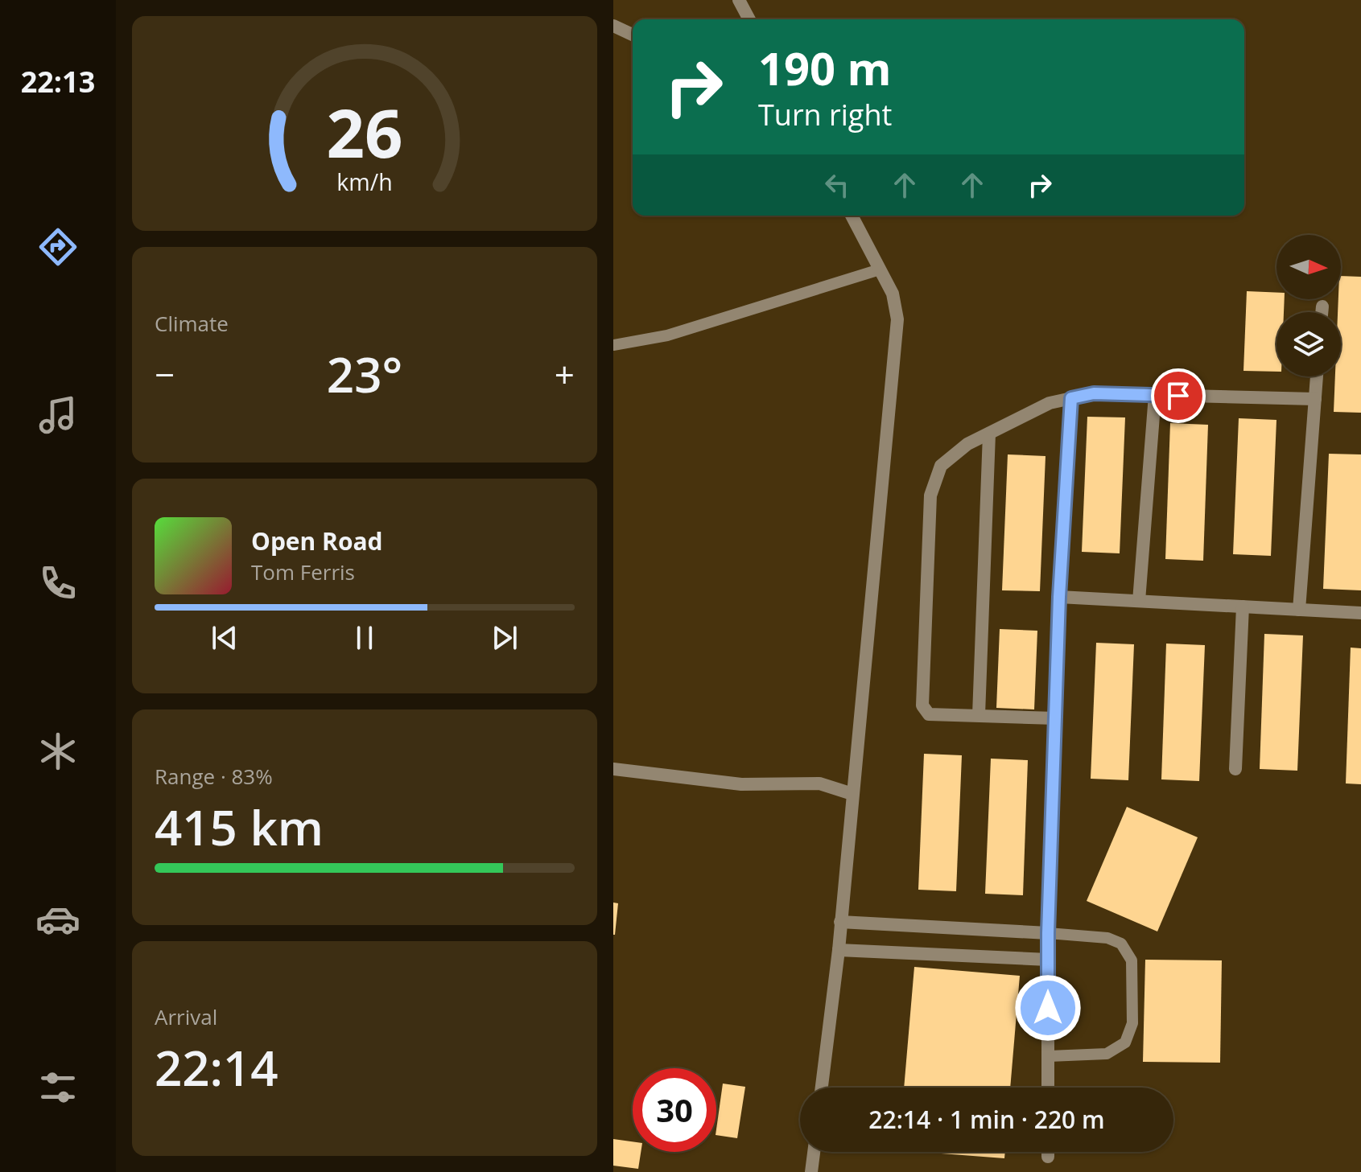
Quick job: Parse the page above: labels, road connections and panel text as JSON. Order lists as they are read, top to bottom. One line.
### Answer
{"north":"right","page":{"tabs":"22:13","turn":["190 m","Turn right"],"tile":["Climate",["Range · 83%","415 km"],["Arrival","22:14"]],"heat":["−","23°","+"],"song":["Open Road","Tom Ferris"],"limit":"30","trip":"22:14 · 1 min · 220 m","gauge":["26","km/h"]}}
